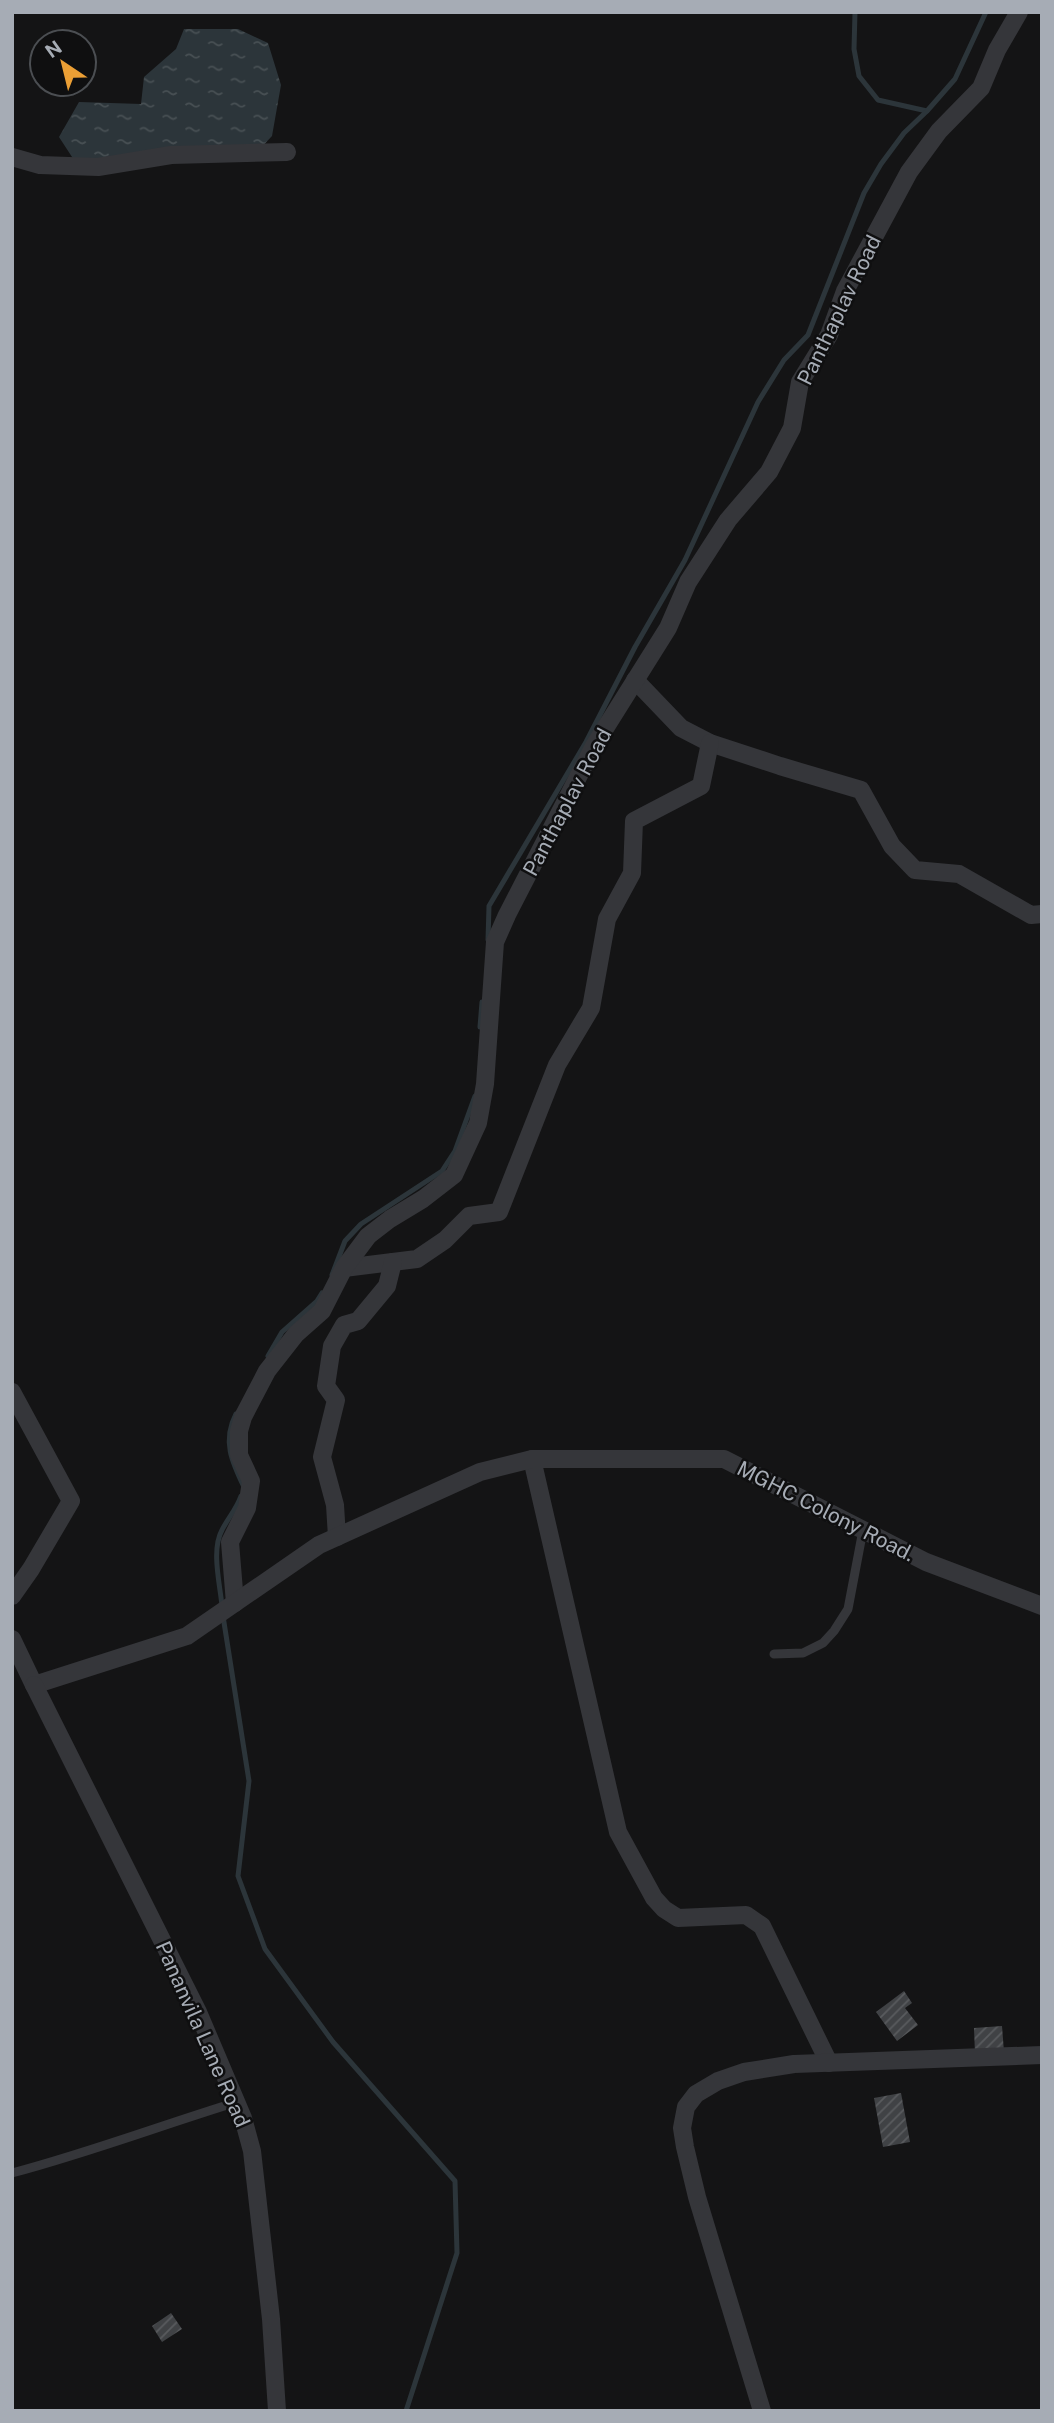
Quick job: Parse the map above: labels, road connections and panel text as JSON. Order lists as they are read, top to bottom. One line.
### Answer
{"streets":{"street":["Panthaplav Road","MGHC Colony Road.","Pananvila Lane Road"]},"crossings":[["Panthaplav Road","MGHC Colony Road."],["MGHC Colony Road.","Pananvila Lane Road"]],"north":"top left"}
